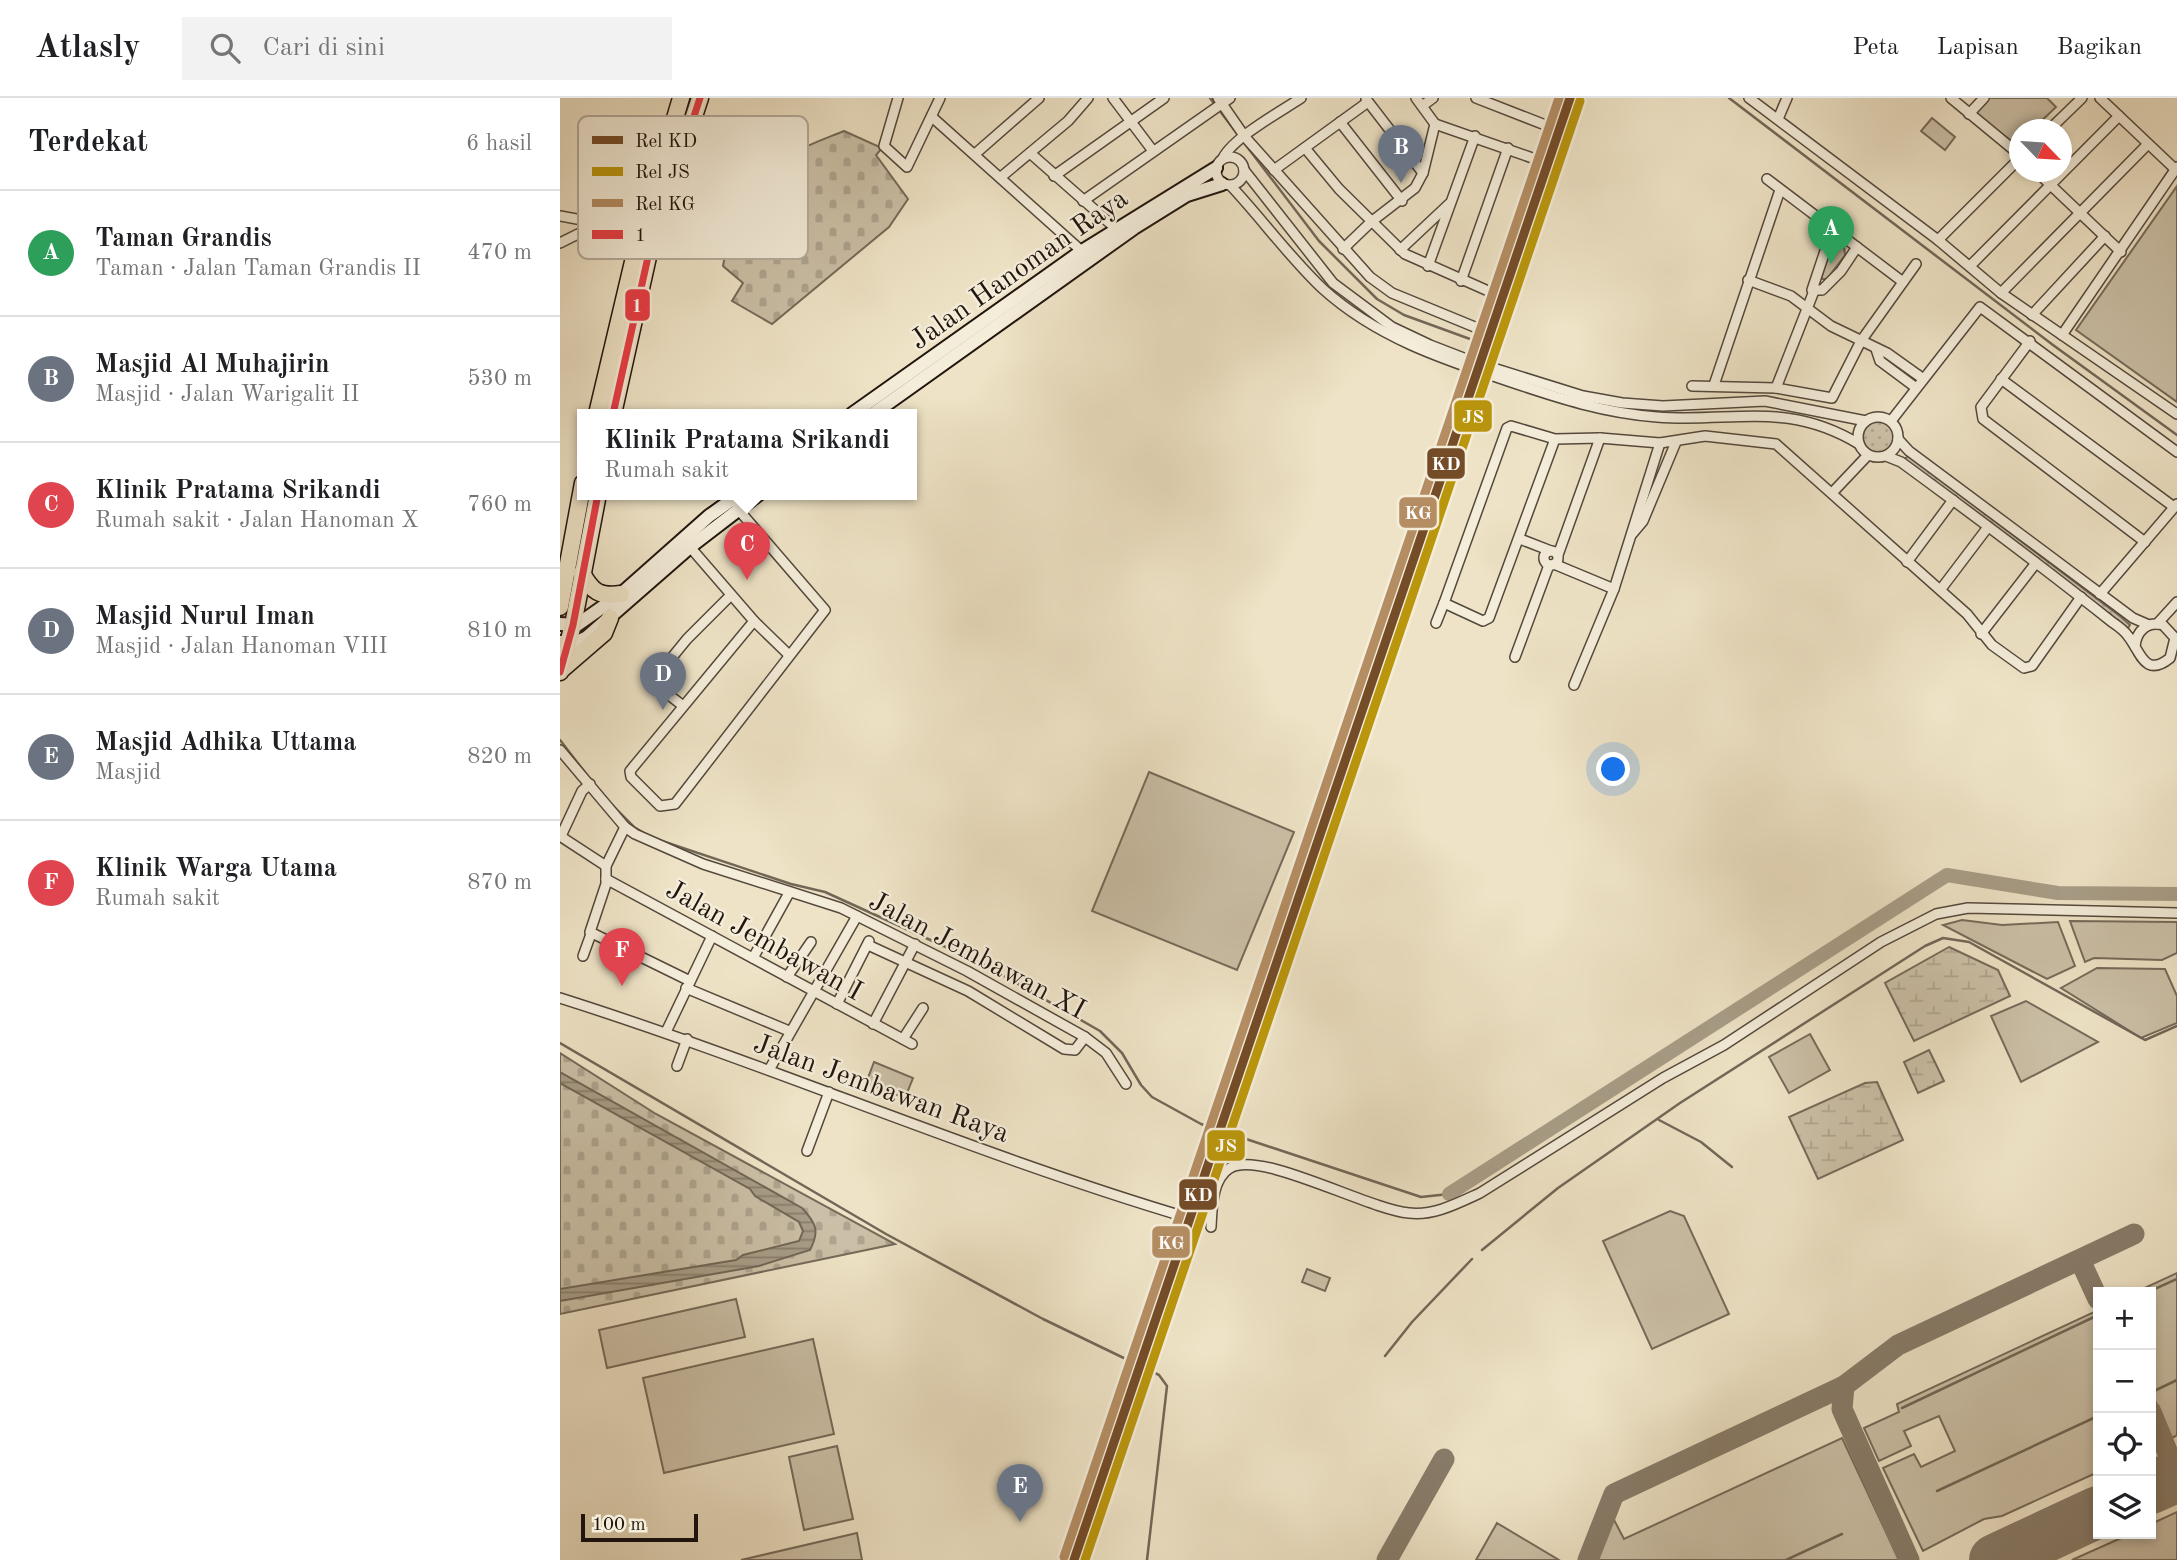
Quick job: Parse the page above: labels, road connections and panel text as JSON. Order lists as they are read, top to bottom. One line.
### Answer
{"streets":{"street":["Jalan Hanoman Raya","Jalan Jembawan I","Jalan Jembawan XI","Jalan Jembawan Raya"]},"crossings":[["Jalan Jembawan I","Jalan Jembawan XI"]],"lines":["rail line KD","rail line KG","transit line 1","rail line JS"],"legend":["Rel KD","Rel JS","Rel KG","1"],"scale_bar":"100 m","north":"bottom right","page":{"header":"Atlasly","search":"Cari di sini","nav":["Peta","Lapisan","Bagikan"],"heading":["Terdekat","6 hasil"],"pins":["B","A","C","D","F","E"],"list":[{"mark":"A","name":"Taman Grandis","note":"Taman · Jalan Taman Grandis II","value":"470 m"},{"mark":"B","name":"Masjid Al Muhajirin","note":"Masjid · Jalan Warigalit II","value":"530 m"},{"mark":"C","name":"Klinik Pratama Srikandi","note":"Rumah sakit · Jalan Hanoman X","value":"760 m"},{"mark":"D","name":"Masjid Nurul Iman","note":"Masjid · Jalan Hanoman VIII","value":"810 m"},{"mark":"E","name":"Masjid Adhika Uttama","note":"Masjid","value":"820 m"},{"mark":"F","name":"Klinik Warga Utama","note":"Rumah sakit","value":"870 m"}],"popup":["Klinik Pratama Srikandi","Rumah sakit"],"map_buttons":["+","−"],"scale":"100 m"}}
